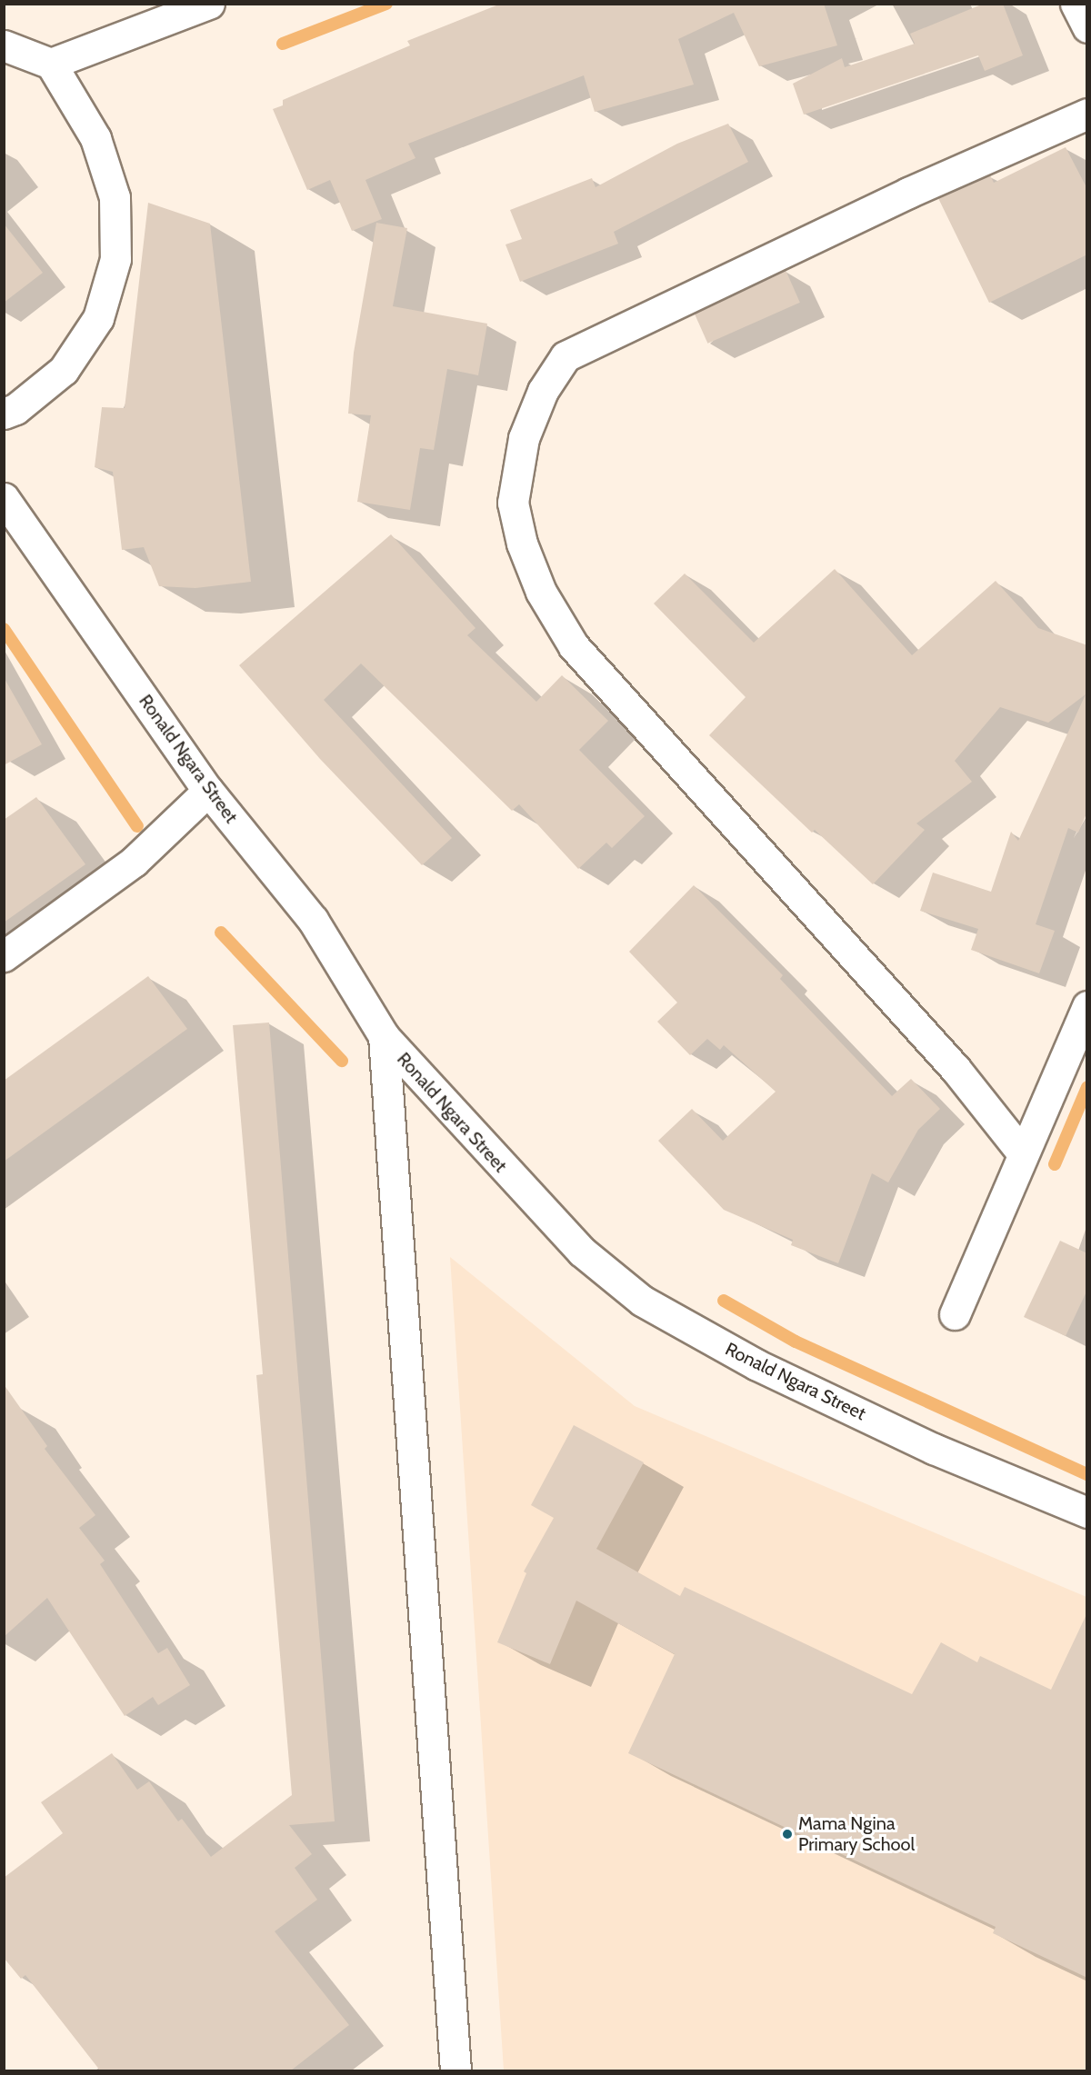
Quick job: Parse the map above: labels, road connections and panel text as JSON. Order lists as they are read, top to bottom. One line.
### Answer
{"streets":{"street":["Ronald Ngara Street"]},"places":["Mama Ngina Primary School"]}
